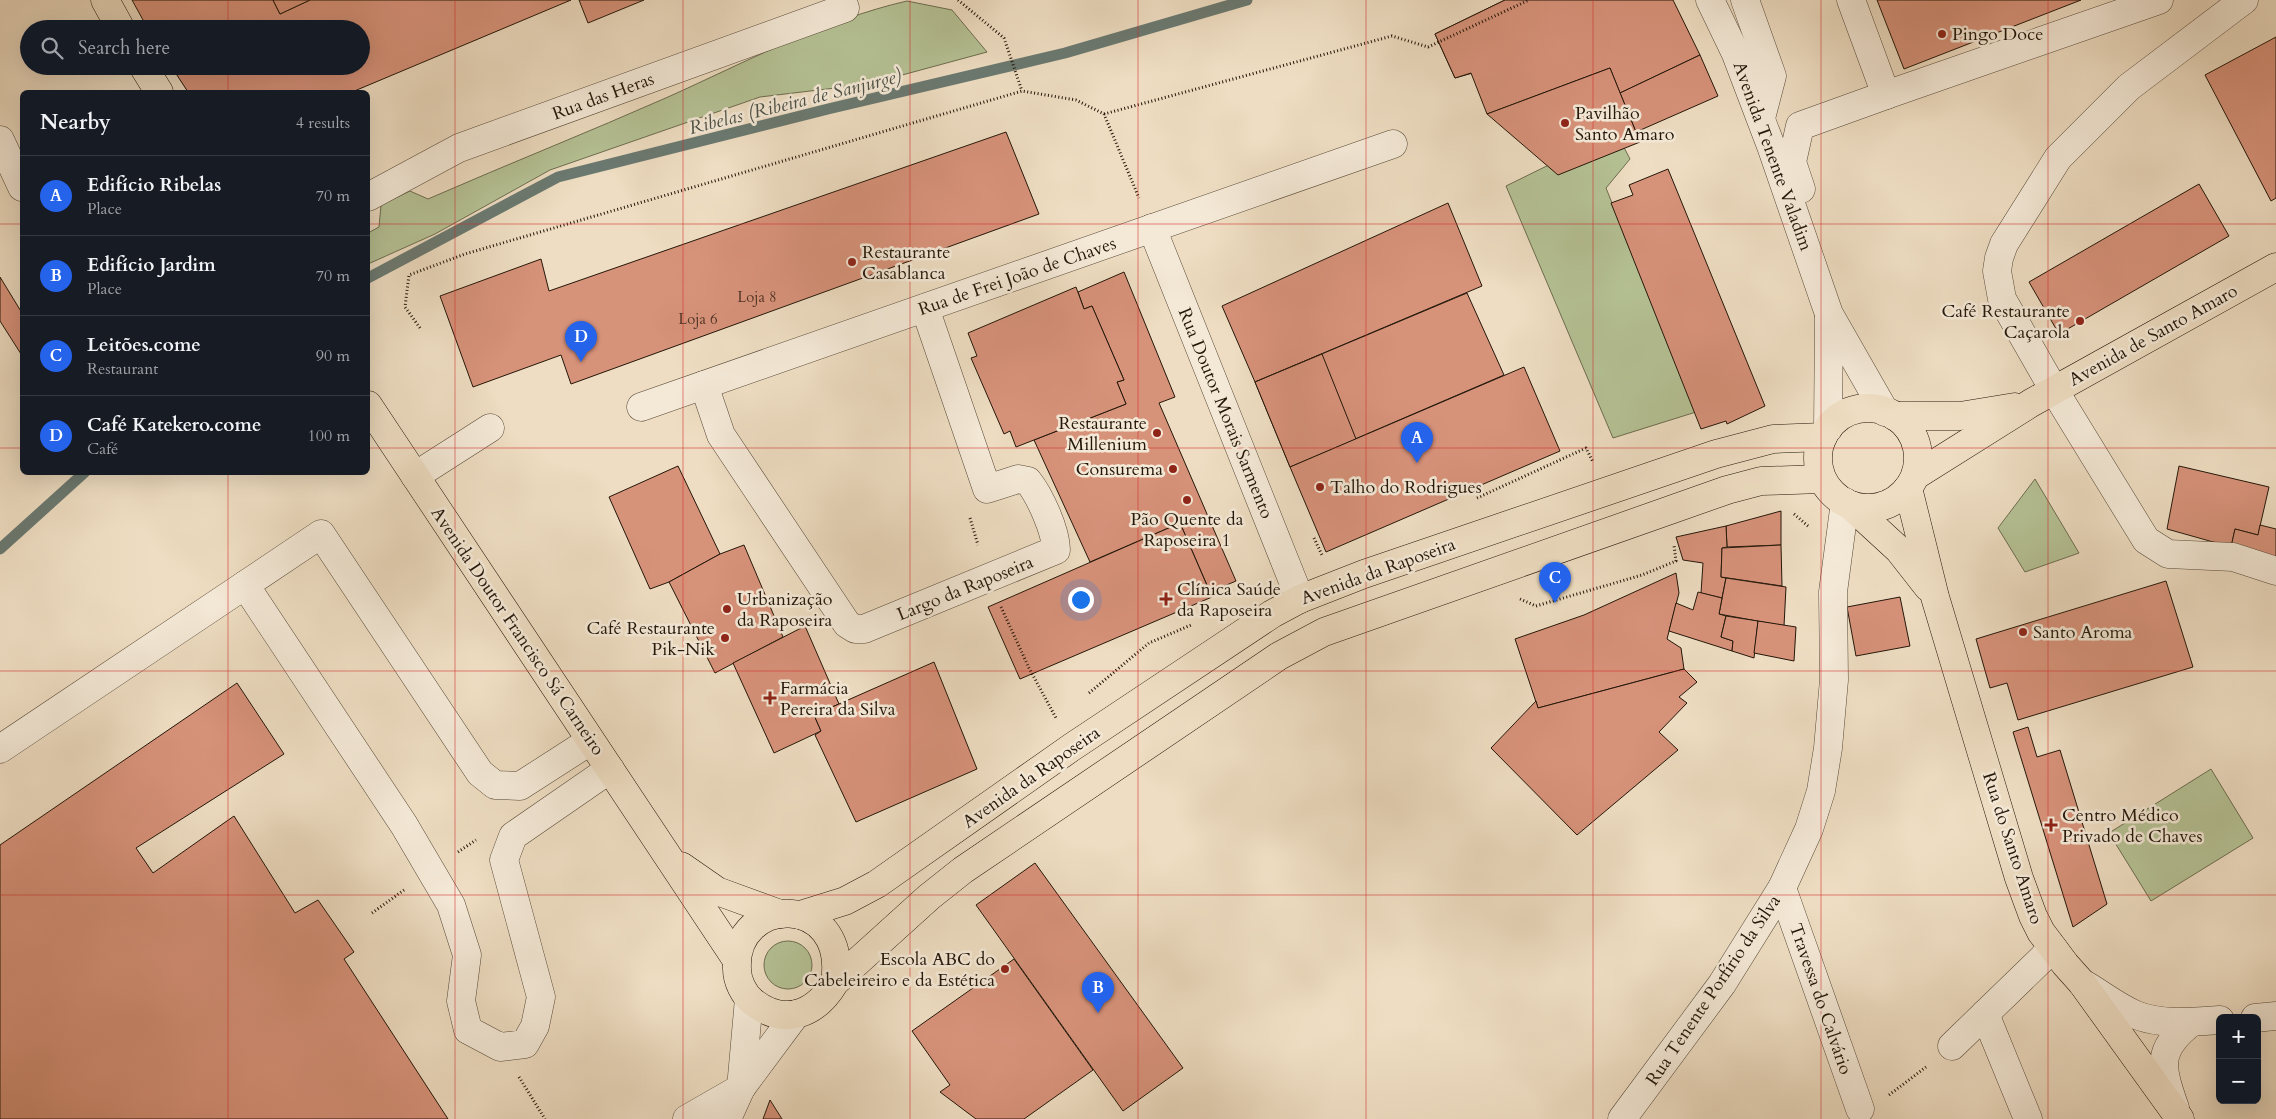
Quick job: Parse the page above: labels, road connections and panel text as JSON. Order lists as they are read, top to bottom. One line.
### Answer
{"streets":{"main road":["Avenida de Santo Amaro","Avenida da Raposeira","Avenida Doutor Francisco Sá Carneiro","Rua do Santo Amaro"],"street":["Rua das Heras","Avenida Tenente Valadim","Rua de Frei João de Chaves","Rua Doutor Morais Sarmento","Largo da Raposeira","Rua Tenente Porfírio da Silva","Travessa do Calvário"]},"crossings":[["Avenida Tenente Valadim","Avenida de Santo Amaro"],["Avenida Tenente Valadim","Avenida da Raposeira"],["Avenida Tenente Valadim","Rua do Santo Amaro"],["Avenida Tenente Valadim","Rua Tenente Porfírio da Silva"],["Rua de Frei João de Chaves","Rua Doutor Morais Sarmento"],["Rua de Frei João de Chaves","Largo da Raposeira"],["Avenida de Santo Amaro","Avenida da Raposeira"],["Avenida de Santo Amaro","Rua do Santo Amaro"],["Avenida de Santo Amaro","Rua Tenente Porfírio da Silva"],["Rua Doutor Morais Sarmento","Avenida da Raposeira"],["Avenida da Raposeira","Avenida Doutor Francisco Sá Carneiro"],["Avenida da Raposeira","Rua do Santo Amaro"],["Avenida da Raposeira","Rua Tenente Porfírio da Silva"],["Rua do Santo Amaro","Rua Tenente Porfírio da Silva"],["Rua Tenente Porfírio da Silva","Travessa do Calvário"]],"water":["Ribelas (Ribeira de Sanjurge)"],"places":{"other":["Pingo Doce","Pavilhão Santo Amaro","Restaurante Casablanca","Café Restaurante Caçarola","Restaurante Millenium","Consurema","Talho do Rodrigues","Pão Quente da Raposeira 1","Urbanização da Raposeira","Santo Aroma","Café Restaurante Pik-Nik","Escola ABC do Cabeleireiro e da Estética"],"health":["Clínica Saúde da Raposeira","Farmácia Pereira da Silva","Centro Médico Privado de Chaves"]},"house_numbers":["Loja 8","Loja 6"],"page":{"search":"Search here","heading":["Nearby","4 results"],"list":[{"mark":"A","name":"Edifício Ribelas","note":"Place","value":"70 m"},{"mark":"B","name":"Edifício Jardim","note":"Place","value":"70 m"},{"mark":"C","name":"Leitões.come","note":"Restaurant","value":"90 m"},{"mark":"D","name":"Café Katekero.come","note":"Café","value":"100 m"}],"pins":["D","A","C","B"],"map_buttons":["+","−"]}}
